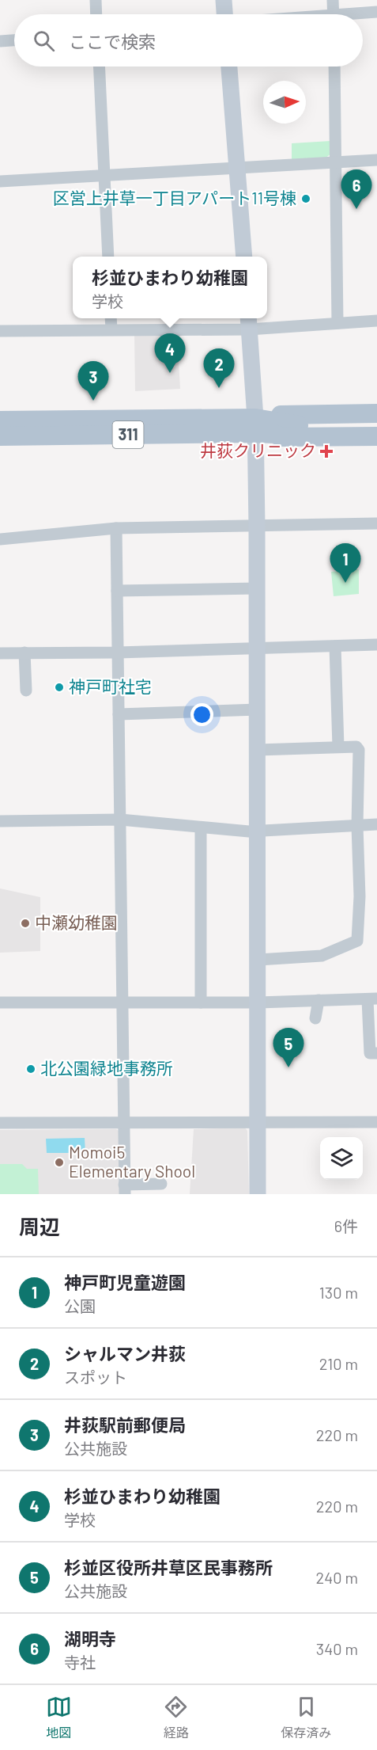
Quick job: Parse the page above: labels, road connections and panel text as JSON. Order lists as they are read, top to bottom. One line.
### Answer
{"streets":{"main road":["311"]},"places":{"other":["区営上井草一丁目アパート11号棟","神戸町社宅","中瀬幼稚園","北公園緑地事務所","Momoi5 Elementary Shool"],"health":["井荻クリニック"]},"north":"right","page":{"search":"ここで検索","pins":["6","4","2","3","1","5"],"popup":["杉並ひまわり幼稚園","学校"],"heading":["周辺","6件"],"list":[{"mark":"1","name":"神戸町児童遊園","note":"公園","value":"130 m"},{"mark":"2","name":"シャルマン井荻","note":"スポット","value":"210 m"},{"mark":"3","name":"井荻駅前郵便局","note":"公共施設","value":"220 m"},{"mark":"4","name":"杉並ひまわり幼稚園","note":"学校","value":"220 m"},{"mark":"5","name":"杉並区役所井草区民事務所","note":"公共施設","value":"240 m"},{"mark":"6","name":"湖明寺","note":"寺社","value":"340 m"}],"nav":["地図","経路","保存済み"]}}
